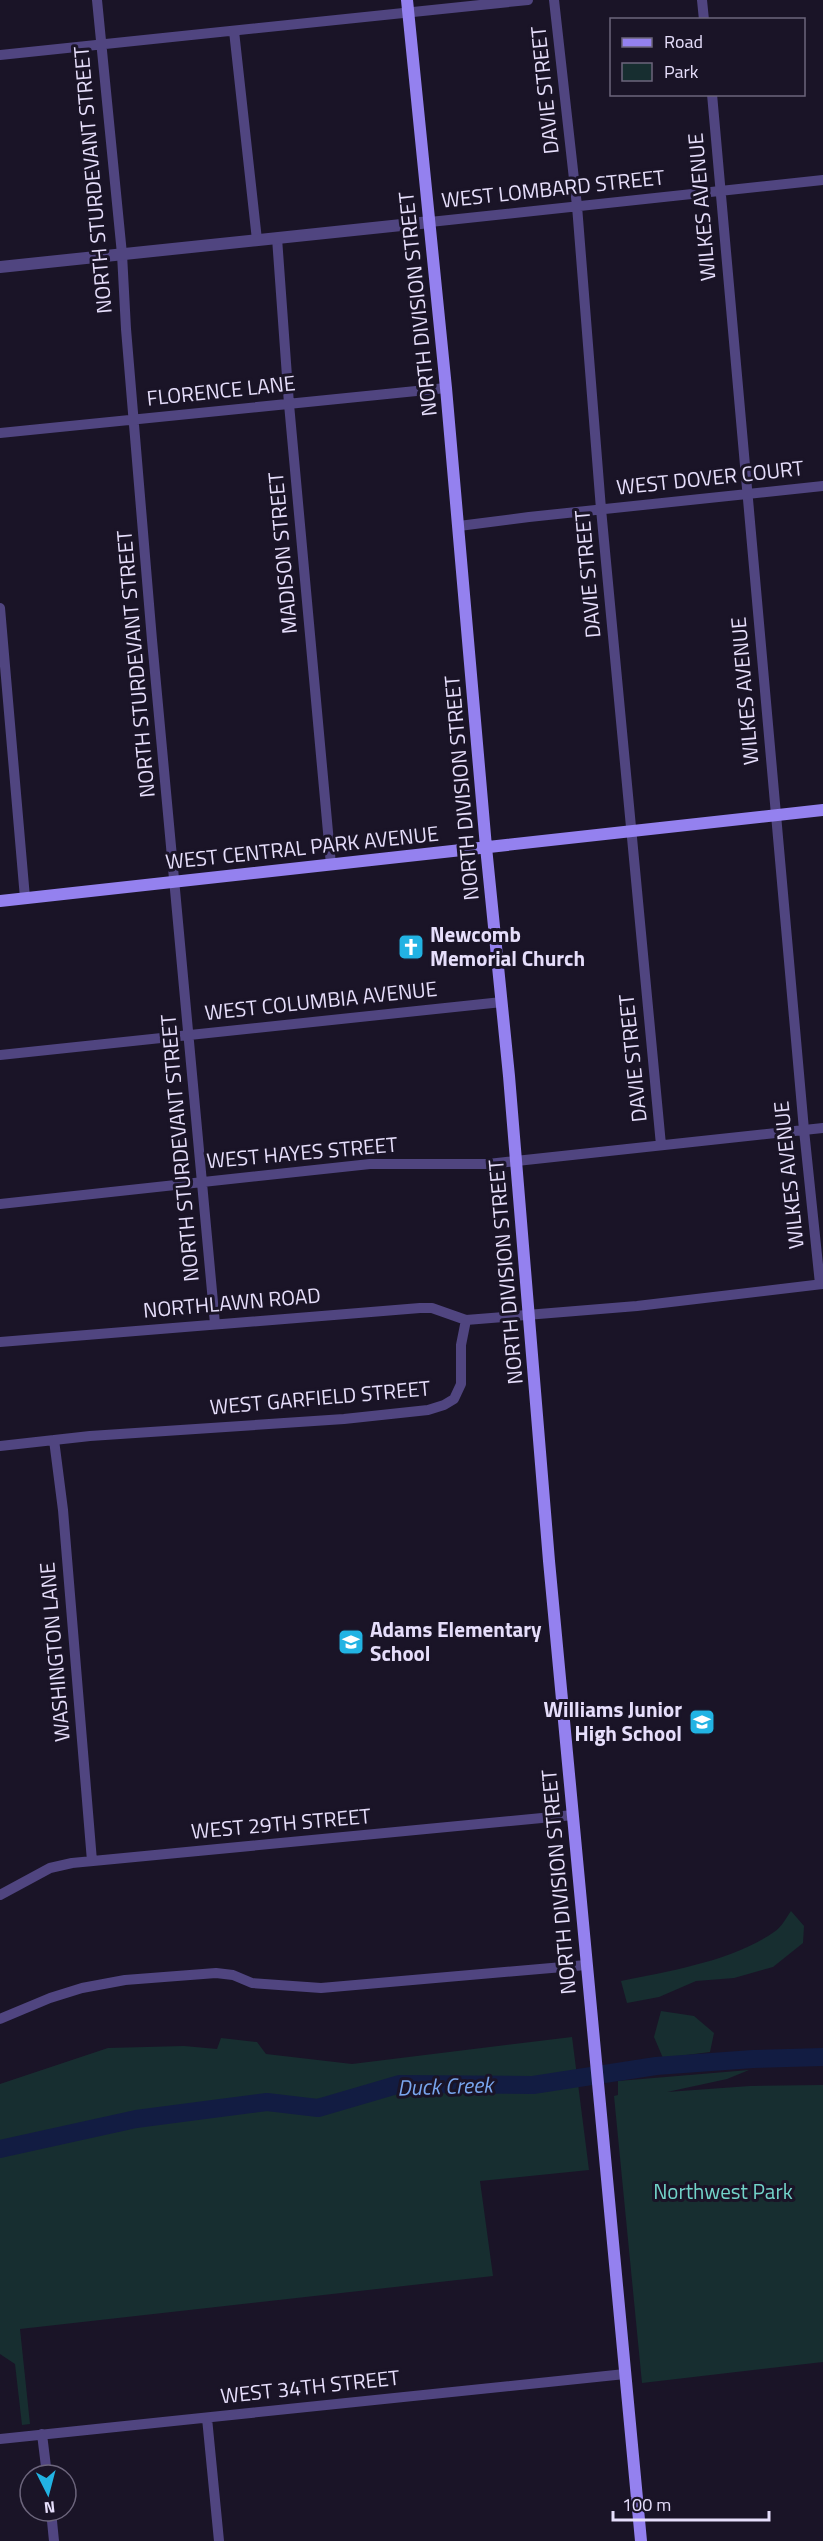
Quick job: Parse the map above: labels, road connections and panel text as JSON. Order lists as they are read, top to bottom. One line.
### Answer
{"streets":{"main road":["NORTH DIVISION STREET","WEST CENTRAL PARK AVENUE"],"street":["DAVIE STREET","NORTH STURDEVANT STREET","WEST LOMBARD STREET","WILKES AVENUE","FLORENCE LANE","WEST DOVER COURT","MADISON STREET","WEST COLUMBIA AVENUE","WEST HAYES STREET","NORTHLAWN ROAD","WEST GARFIELD STREET","WASHINGTON LANE","WEST 29TH STREET","WEST 34TH STREET"]},"crossings":[["DAVIE STREET","WEST LOMBARD STREET"],["DAVIE STREET","WEST DOVER COURT"],["DAVIE STREET","WEST CENTRAL PARK AVENUE"],["DAVIE STREET","WEST HAYES STREET"],["NORTH STURDEVANT STREET","WEST LOMBARD STREET"],["NORTH STURDEVANT STREET","FLORENCE LANE"],["NORTH STURDEVANT STREET","WEST CENTRAL PARK AVENUE"],["NORTH STURDEVANT STREET","WEST COLUMBIA AVENUE"],["NORTH STURDEVANT STREET","WEST HAYES STREET"],["NORTH STURDEVANT STREET","NORTHLAWN ROAD"],["WEST LOMBARD STREET","WILKES AVENUE"],["WEST LOMBARD STREET","NORTH DIVISION STREET"],["WEST LOMBARD STREET","MADISON STREET"],["WILKES AVENUE","WEST DOVER COURT"],["WILKES AVENUE","WEST CENTRAL PARK AVENUE"],["WILKES AVENUE","WEST HAYES STREET"],["NORTH DIVISION STREET","FLORENCE LANE"],["NORTH DIVISION STREET","WEST DOVER COURT"],["NORTH DIVISION STREET","WEST CENTRAL PARK AVENUE"],["NORTH DIVISION STREET","WEST COLUMBIA AVENUE"],["NORTH DIVISION STREET","WEST HAYES STREET"],["NORTH DIVISION STREET","WEST 29TH STREET"],["NORTH DIVISION STREET","WEST 34TH STREET"],["FLORENCE LANE","MADISON STREET"],["MADISON STREET","WEST CENTRAL PARK AVENUE"],["NORTHLAWN ROAD","WEST GARFIELD STREET"],["WEST GARFIELD STREET","WASHINGTON LANE"],["WASHINGTON LANE","WEST 29TH STREET"]],"water":["Duck Creek"],"parks":["Northwest Park"],"places":{"church":["Newcomb Memorial Church"],"school or university":["Adams Elementary School","Williams Junior High School"]},"legend":["Road","Park"],"scale_bar":"100 m","north":"bottom"}
